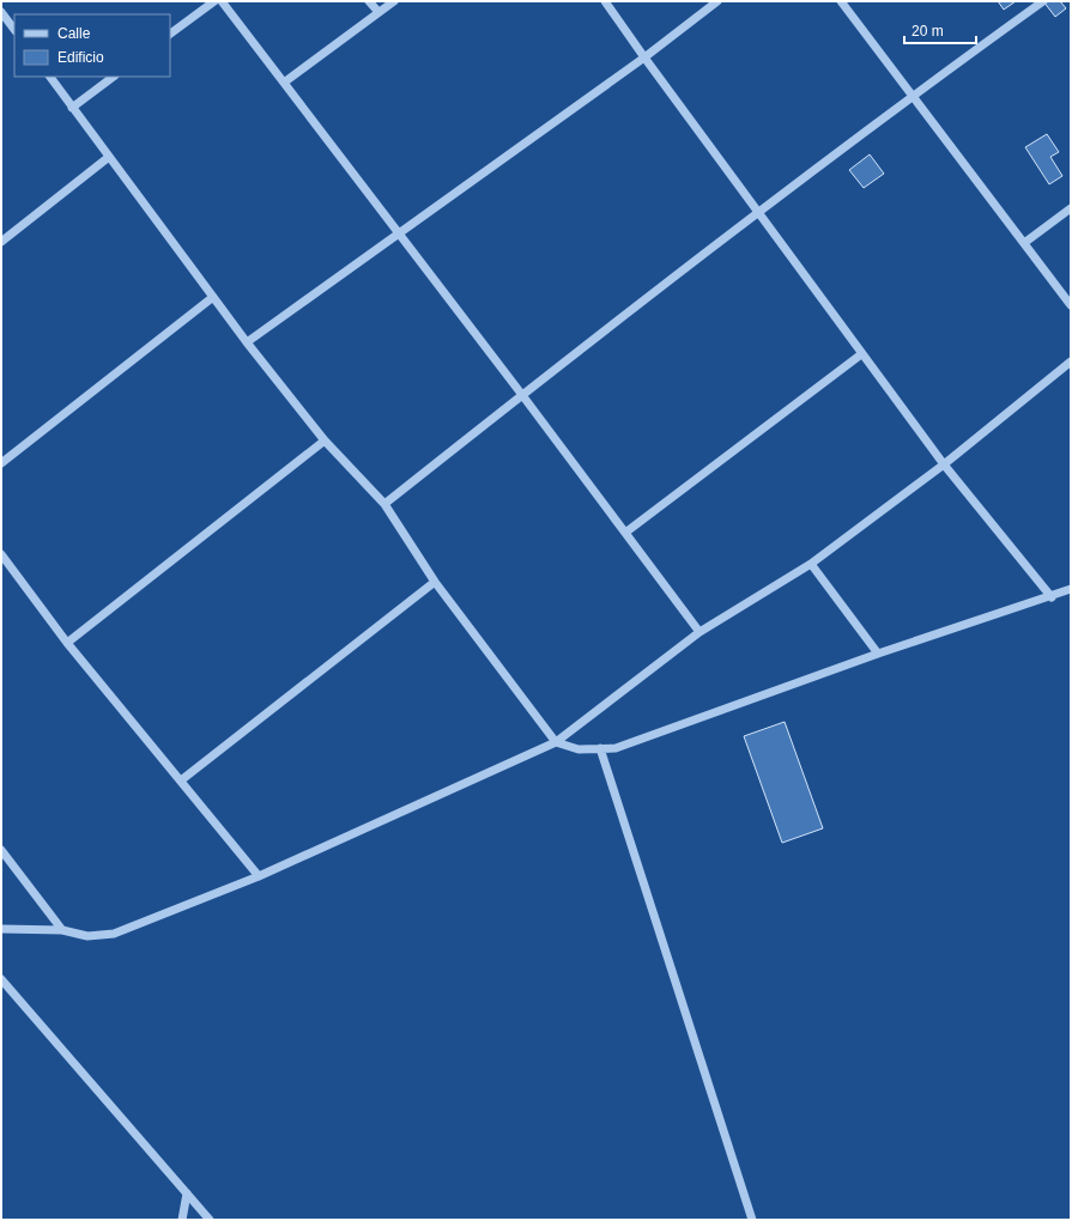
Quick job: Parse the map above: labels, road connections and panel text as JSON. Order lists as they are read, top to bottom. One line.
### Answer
{"legend":["Calle","Edificio"],"scale_bar":"20 m"}
